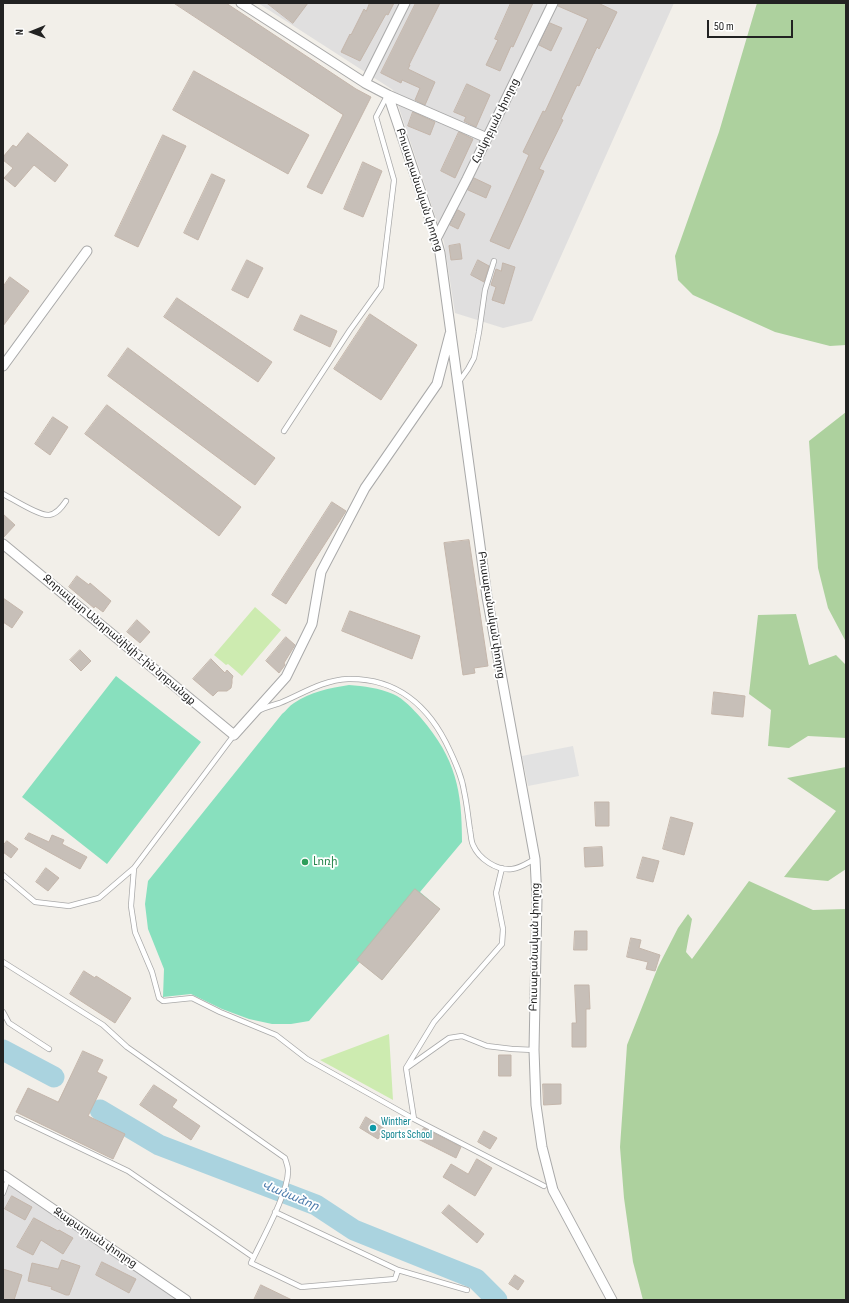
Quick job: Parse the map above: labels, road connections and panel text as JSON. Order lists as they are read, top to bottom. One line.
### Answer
{"streets":{"street":["Հակոբյան փողոց","Բուսաբանական փողոց","Զորավար Անդրանիկի 1-ին նրբանցք","Զաքարյան փողոց"]},"crossings":[["Հակոբյան փողոց","Բուսաբանական փողոց"]],"water":["Վանաձոր"],"places":["Լոռի","Winther Sports School"],"scale_bar":"50 m","north":"left"}
